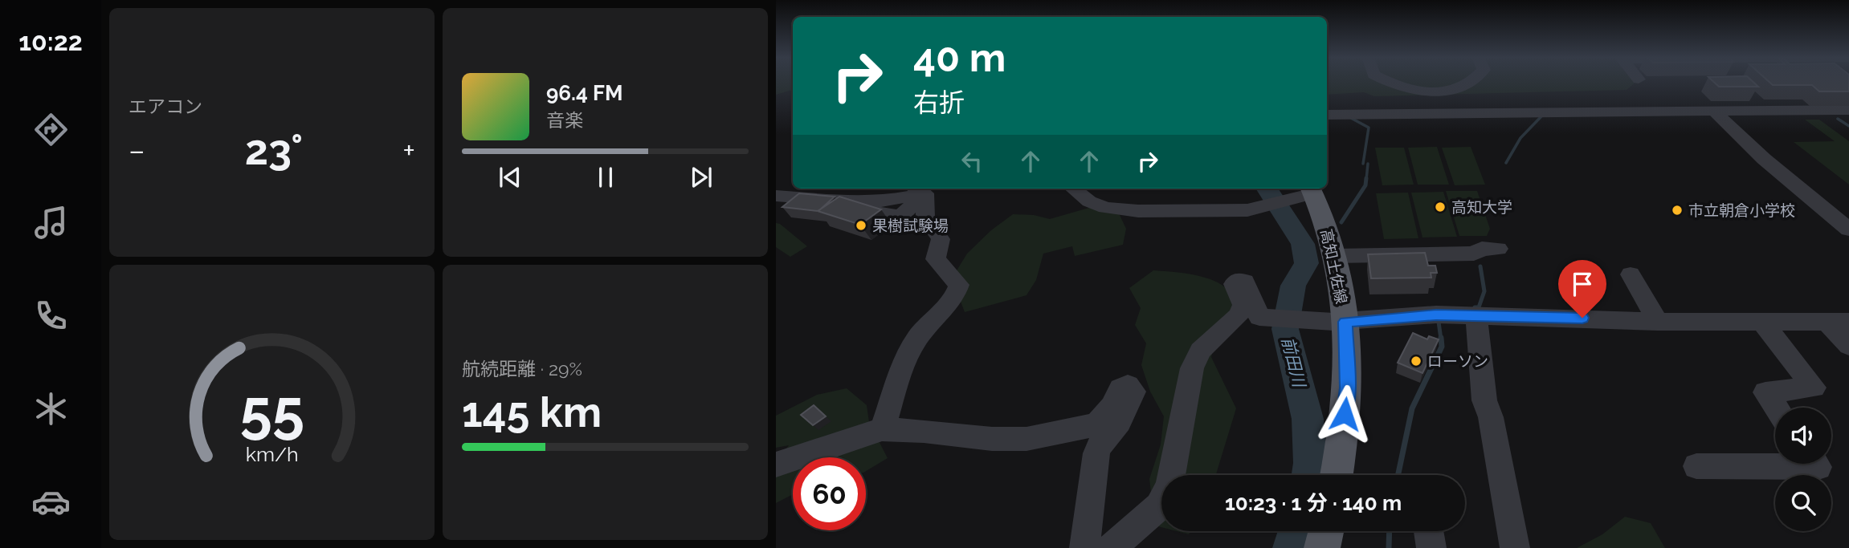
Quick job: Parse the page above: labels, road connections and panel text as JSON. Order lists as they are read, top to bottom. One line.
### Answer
{"streets":{"main road":["高知土佐線"]},"water":["前田川"],"places":["高知大学","市立朝倉小学校","果樹試験場","ローソン"],"page":{"tabs":"10:22","tile":["エアコン",["航続距離 · 29%","145 km"]],"turn":["40 m","右折"],"song":["96.4 FM","音楽"],"heat":["−","23°","+"],"limit":"60","trip":"10:23 · 1 分 · 140 m","gauge":["55","km/h"]}}
